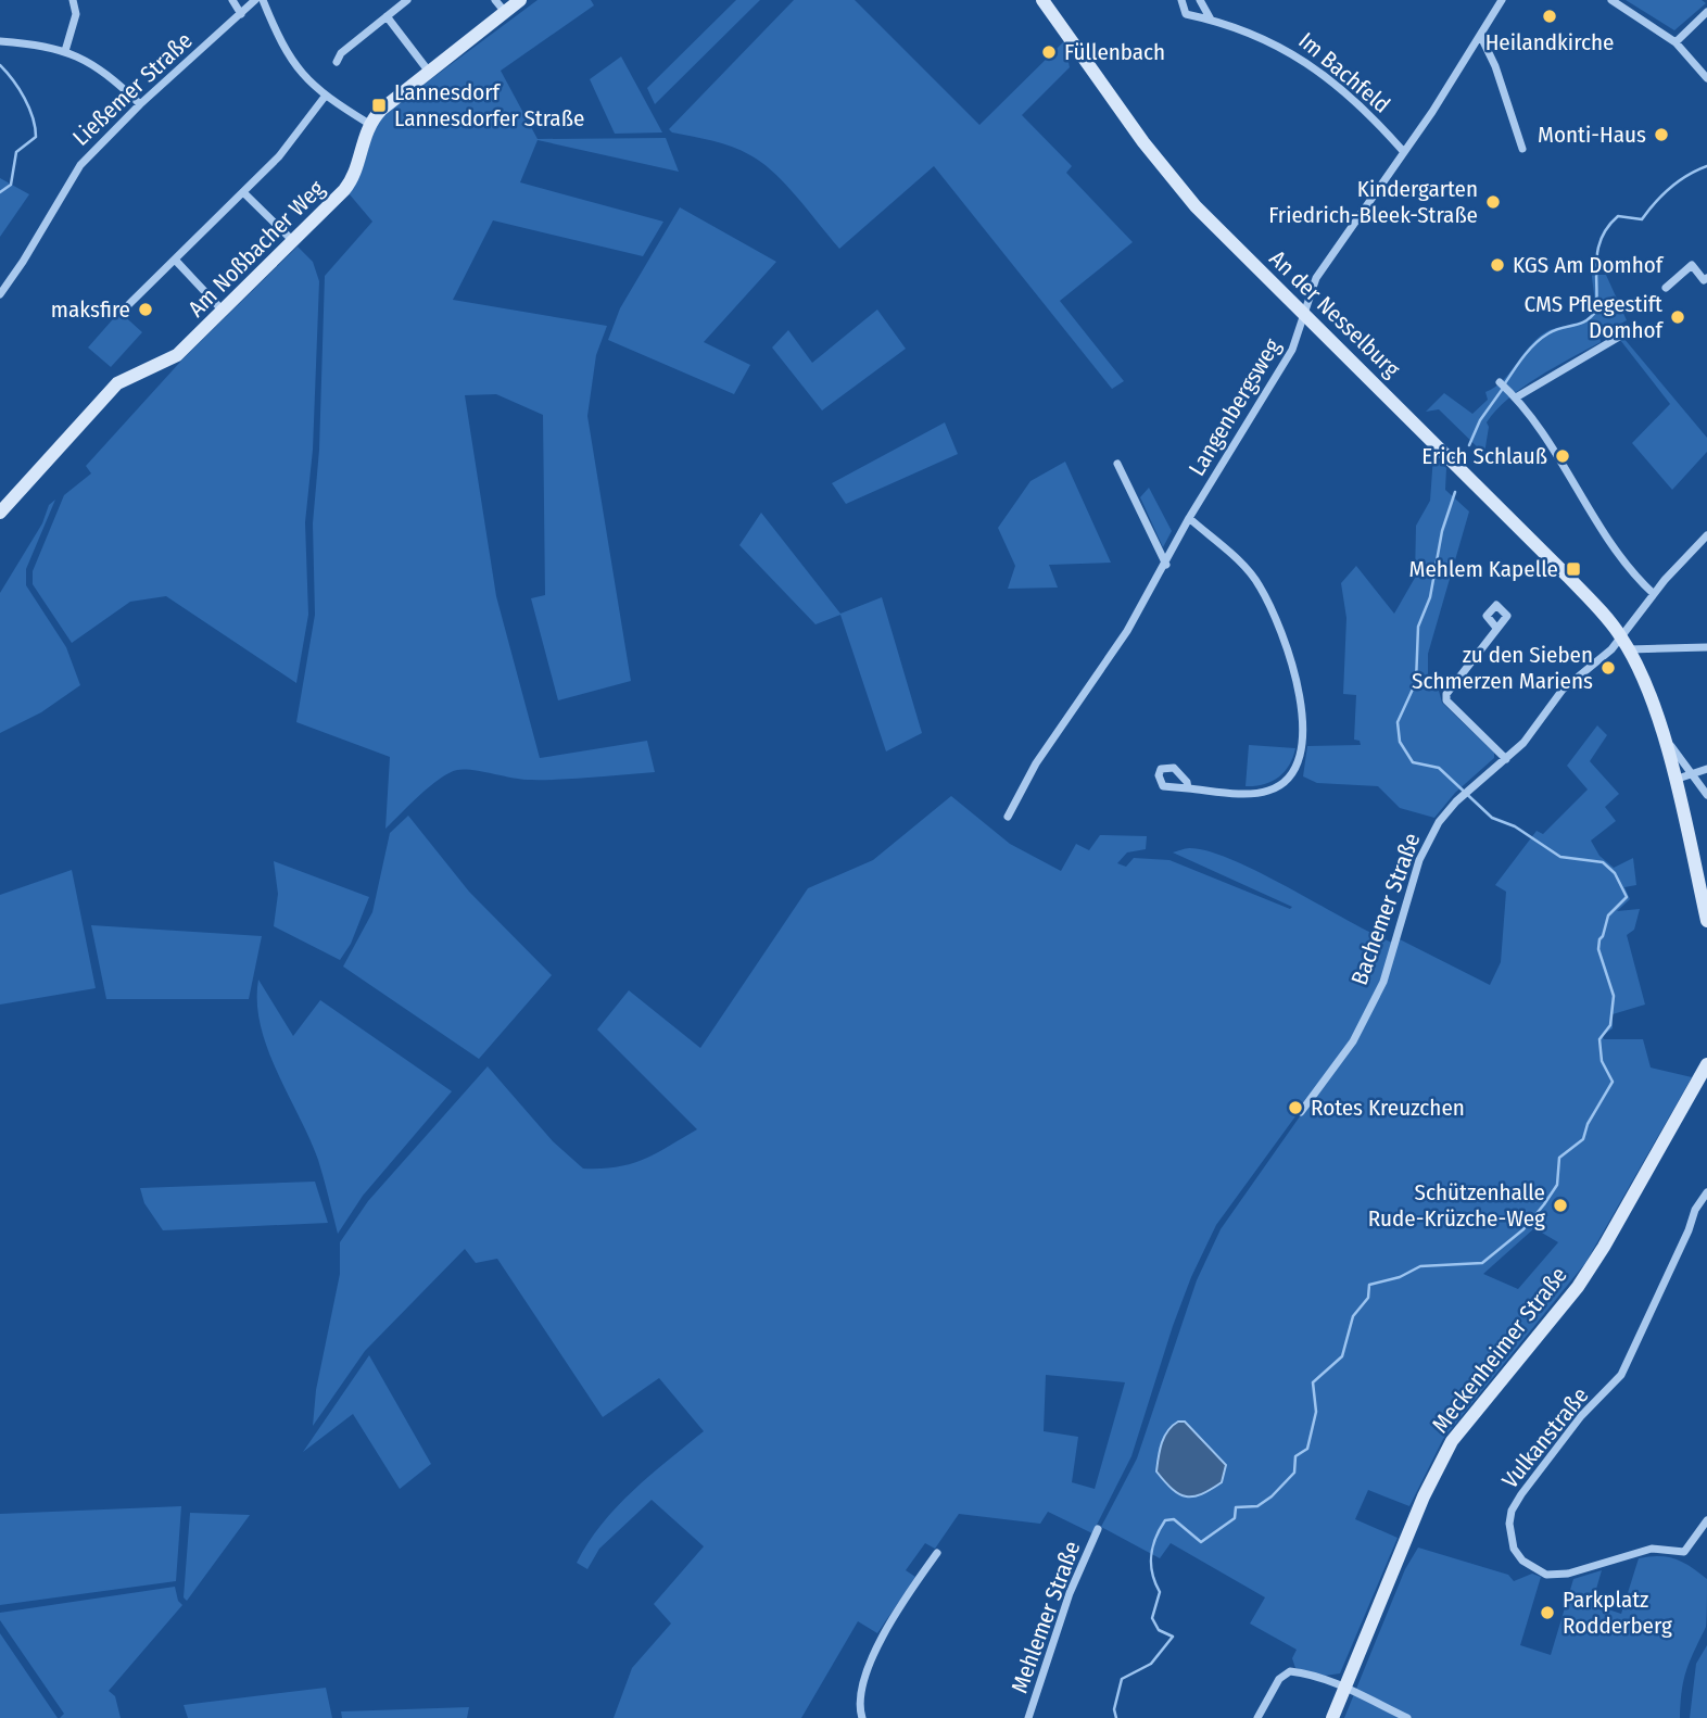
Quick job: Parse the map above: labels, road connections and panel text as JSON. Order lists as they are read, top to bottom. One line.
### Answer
{"streets":{"street":["Im Bachfeld","Ließemer Straße","Am Noßbacher Weg","An der Nesselburg","Langenbergsweg","Bachemer Straße","Meckenheimer Straße","Vulkanstraße","Mehlemer Straße"]},"crossings":[["Im Bachfeld","Langenbergsweg"],["An der Nesselburg","Langenbergsweg"],["An der Nesselburg","Bachemer Straße"]],"places":{"other":["Heilandkirche","Füllenbach","Monti-Haus","Kindergarten Friedrich-Bleek-Straße","KGS Am Domhof","maksfire","CMS Pflegestift Domhof","Erich Schlauß","zu den Sieben Schmerzen Mariens","Rotes Kreuzchen","Schützenhalle Rude-Krüzche-Weg","Parkplatz Rodderberg"],"transit":["Lannesdorf Lannesdorfer Straße","Mehlem Kapelle"]}}
